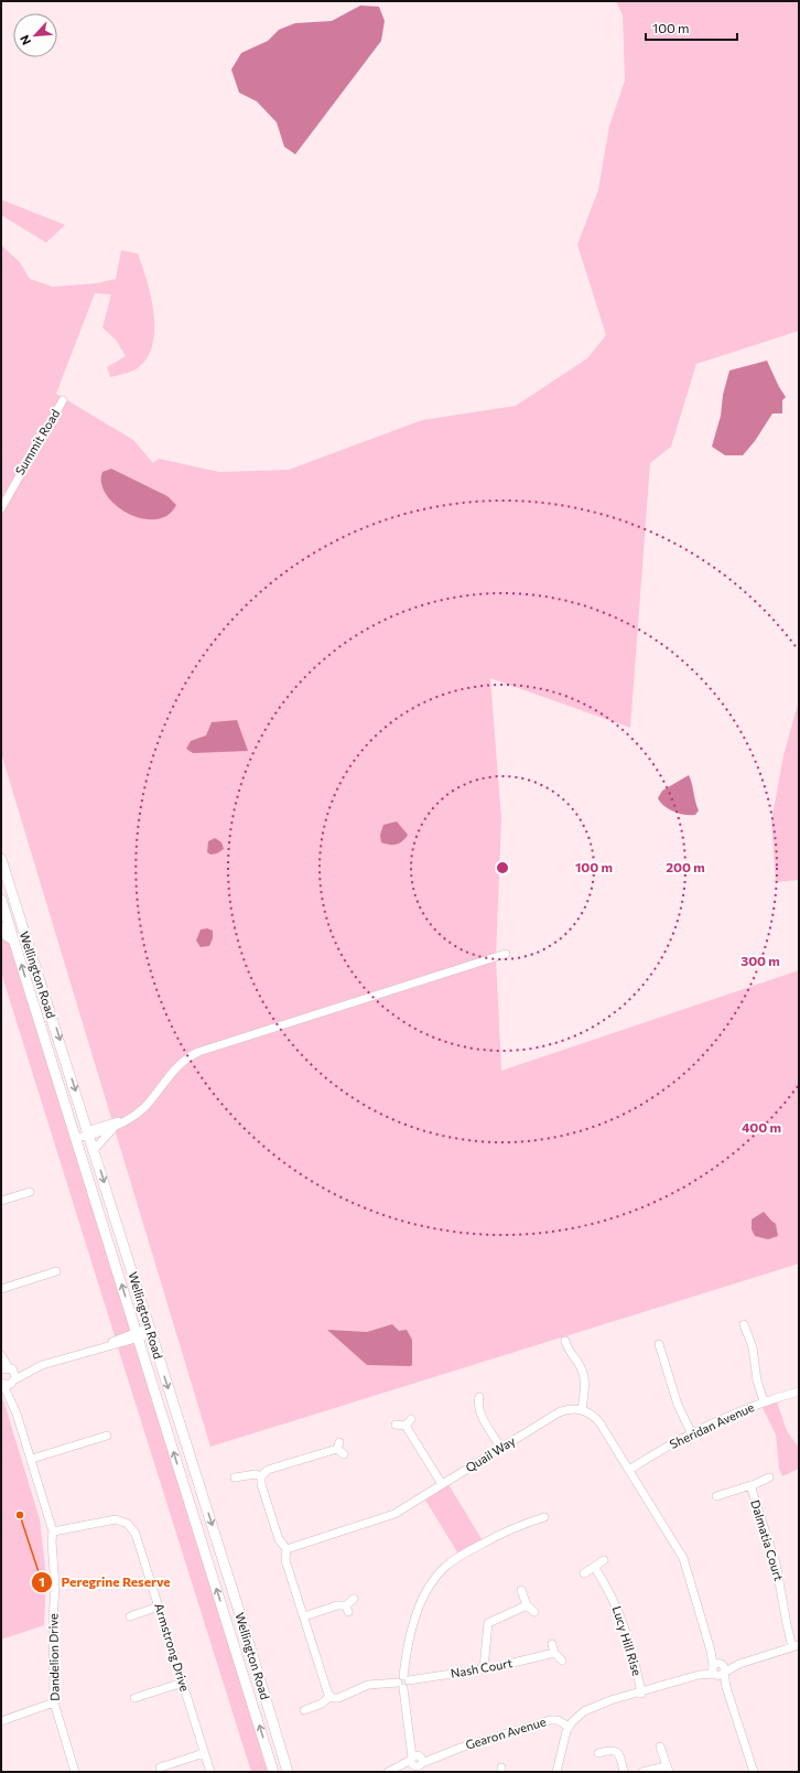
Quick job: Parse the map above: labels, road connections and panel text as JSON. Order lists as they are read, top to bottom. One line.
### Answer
{"streets":{"main road":["Wellington Road"],"street":["Summit Road","Sheridan Avenue","Quail Way","Dalmatia Court","Lucy Hill Rise","Armstrong Drive","Dandelion Drive","Nash Court","Gearon Avenue"]},"crossings":[["Armstrong Drive","Dandelion Drive"]],"places":["Peregrine Reserve"],"scale_bar":"100 m","north":"bottom left","rings":["100 m","200 m","300 m","400 m"]}
